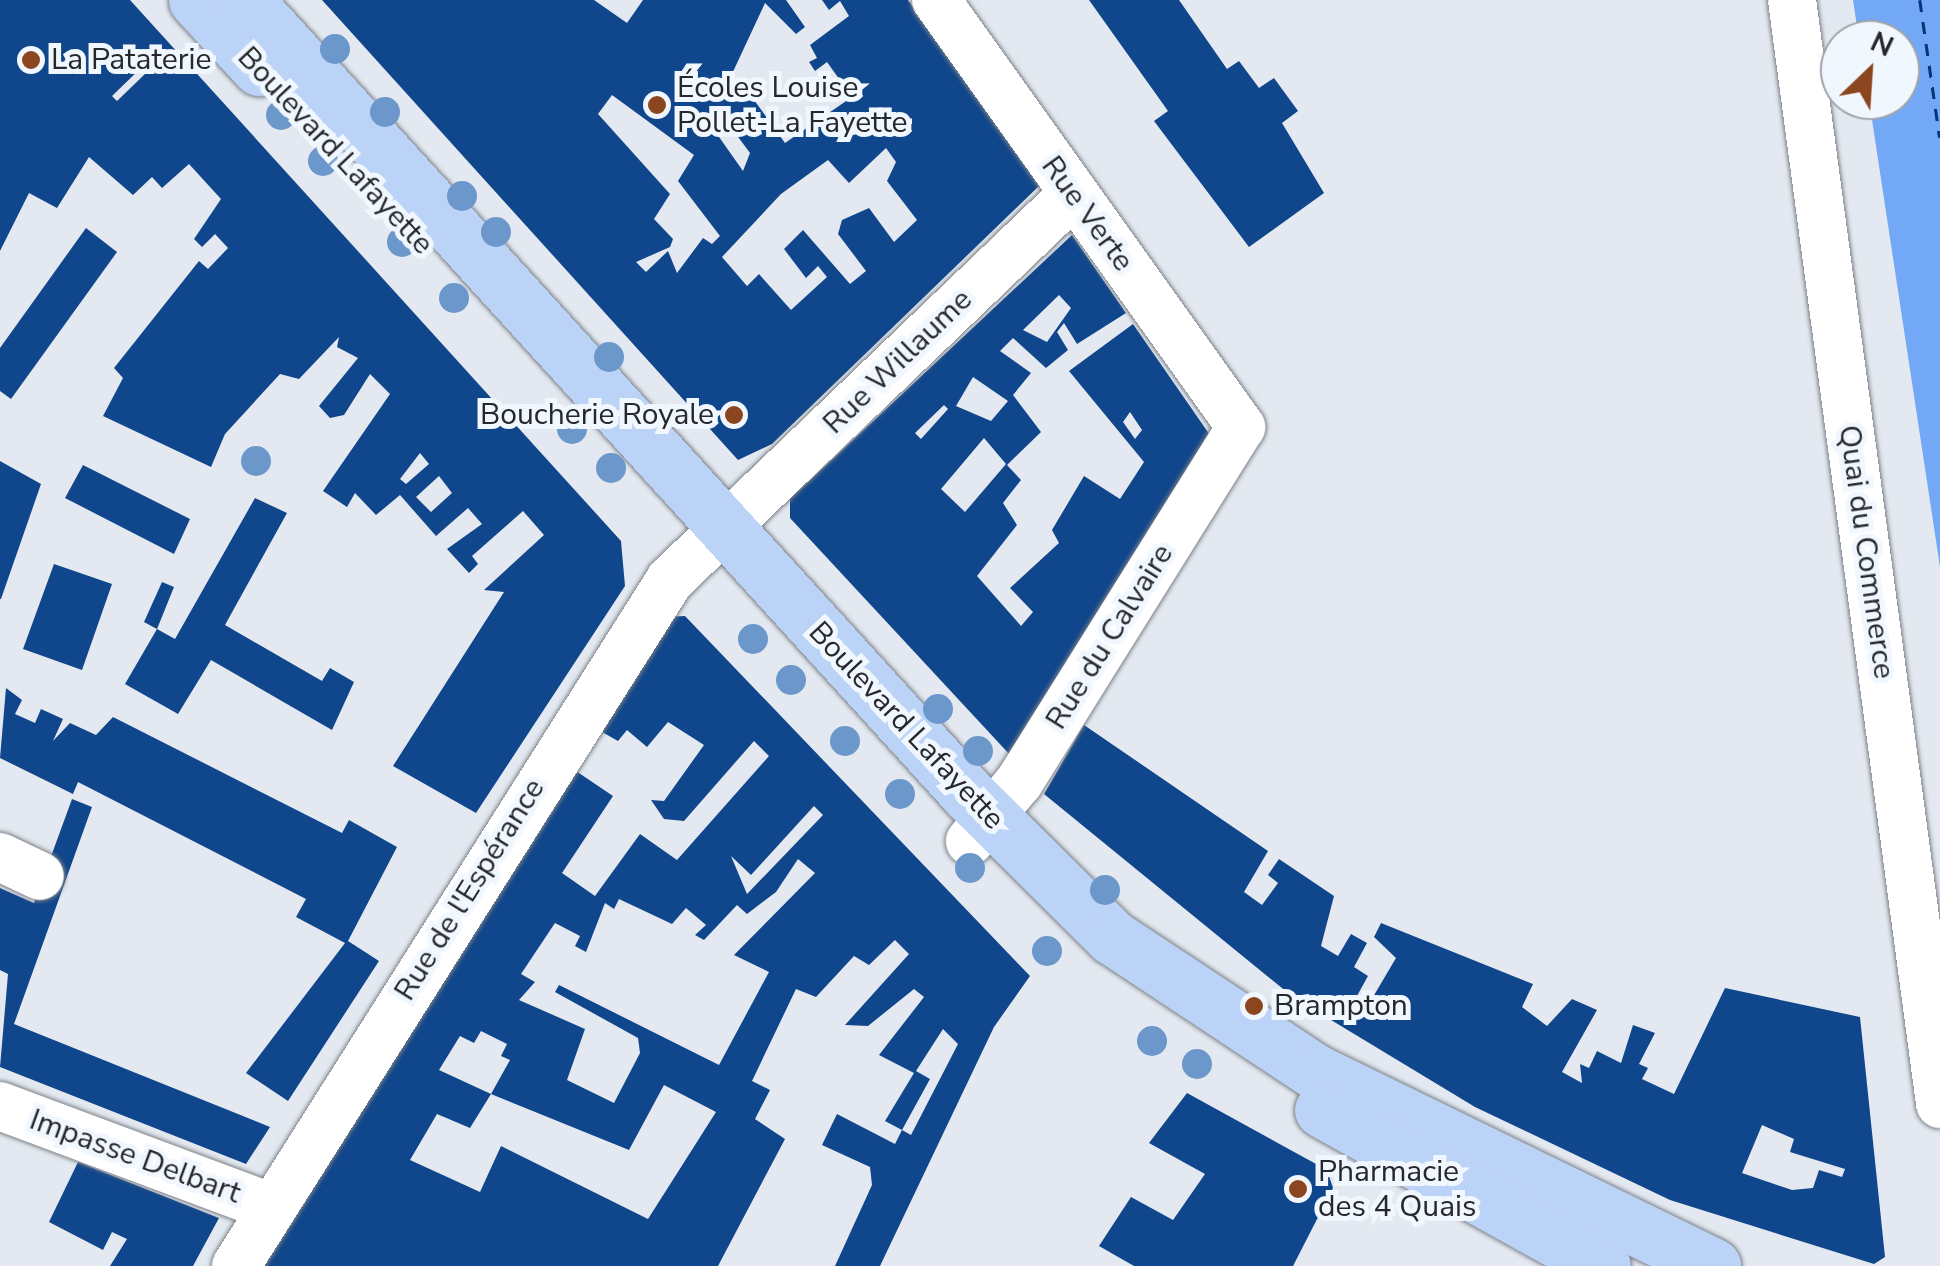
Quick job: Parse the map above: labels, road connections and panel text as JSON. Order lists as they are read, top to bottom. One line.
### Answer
{"streets":{"main road":["Boulevard Lafayette"],"street":["Rue Verte","Rue Willaume","Quai du Commerce","Rue du Calvaire","Rue de l'Espérance","Impasse Delbart"]},"crossings":[["Boulevard Lafayette","Rue Willaume"],["Boulevard Lafayette","Rue du Calvaire"],["Boulevard Lafayette","Rue de l'Espérance"],["Rue Verte","Rue Willaume"],["Rue Verte","Rue du Calvaire"],["Rue Willaume","Rue de l'Espérance"],["Rue de l'Espérance","Impasse Delbart"]],"places":["La Pataterie","Écoles Louise Pollet-La Fayette","Boucherie Royale","Brampton","Pharmacie des 4 Quais"],"north":"top right"}
